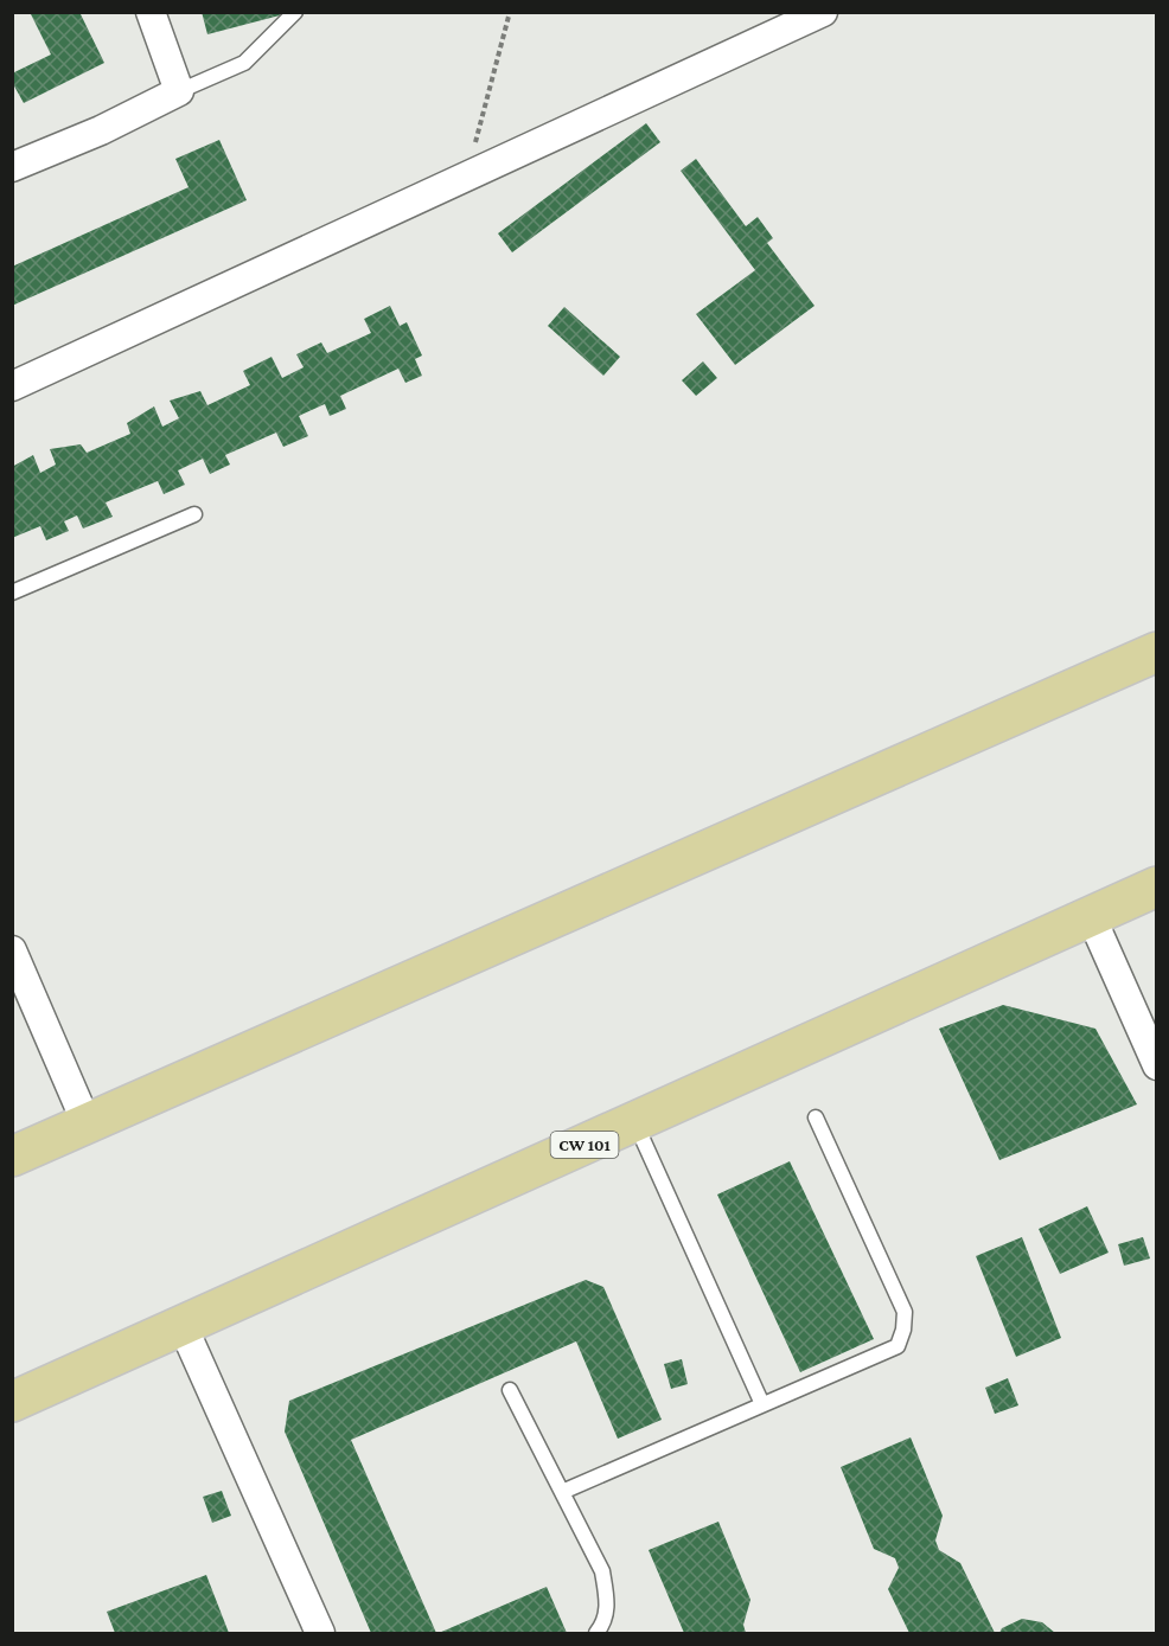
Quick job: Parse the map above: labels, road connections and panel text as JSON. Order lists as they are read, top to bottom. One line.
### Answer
{"streets":{"main road":["CW 101"]}}
